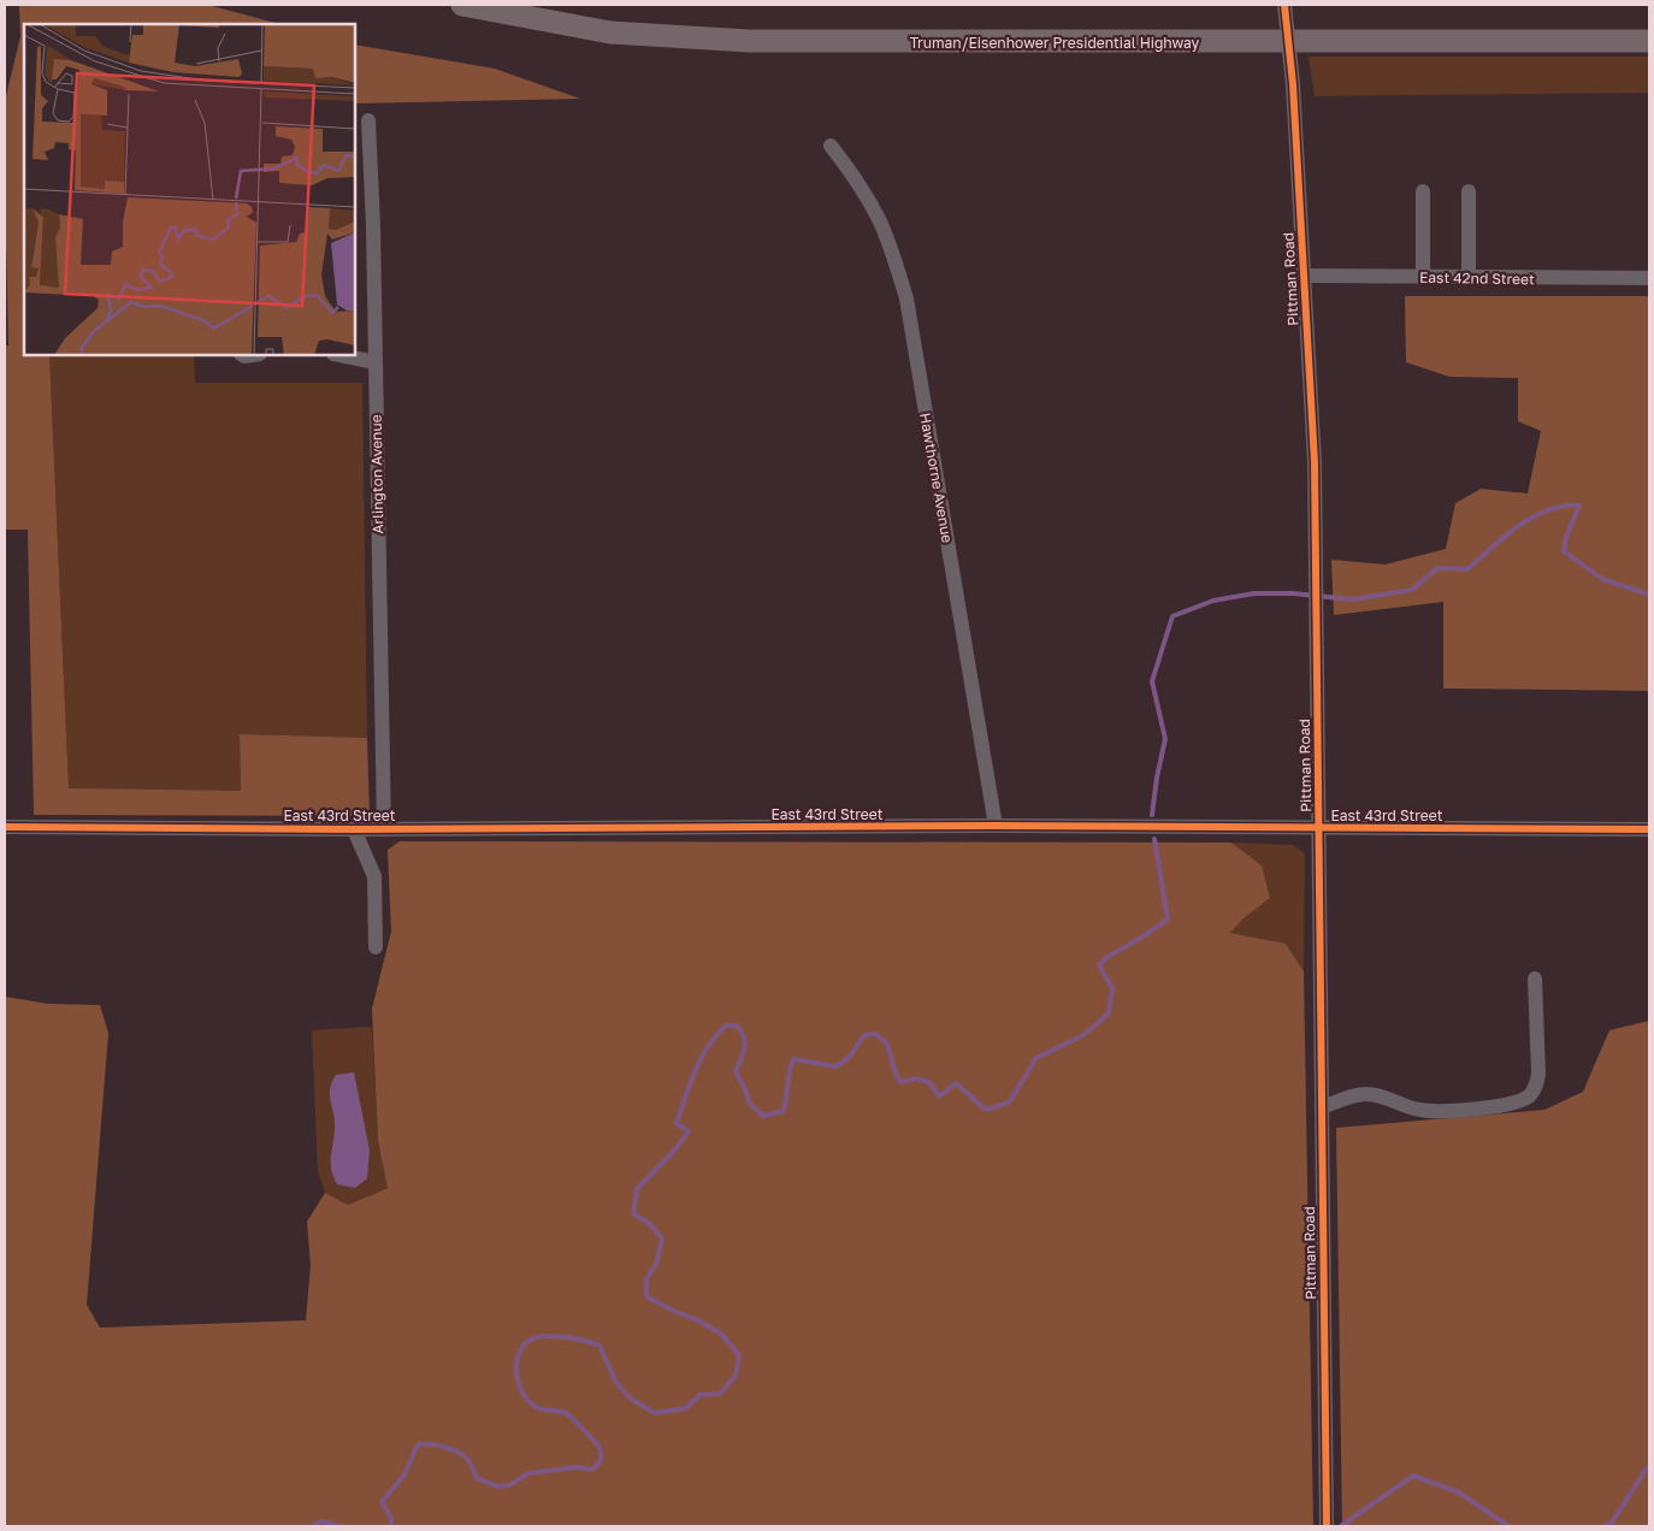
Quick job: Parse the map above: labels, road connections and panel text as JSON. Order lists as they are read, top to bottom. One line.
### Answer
{"streets":{"highway":["Truman/Eisenhower Presidential Highway"],"street":["East 42nd Street","Pittman Road","Arlington Avenue","Hawthorne Avenue","East 43rd Street"]},"crossings":[["East 42nd Street","Pittman Road"],["Pittman Road","East 43rd Street"],["Arlington Avenue","East 43rd Street"],["Hawthorne Avenue","East 43rd Street"]]}
